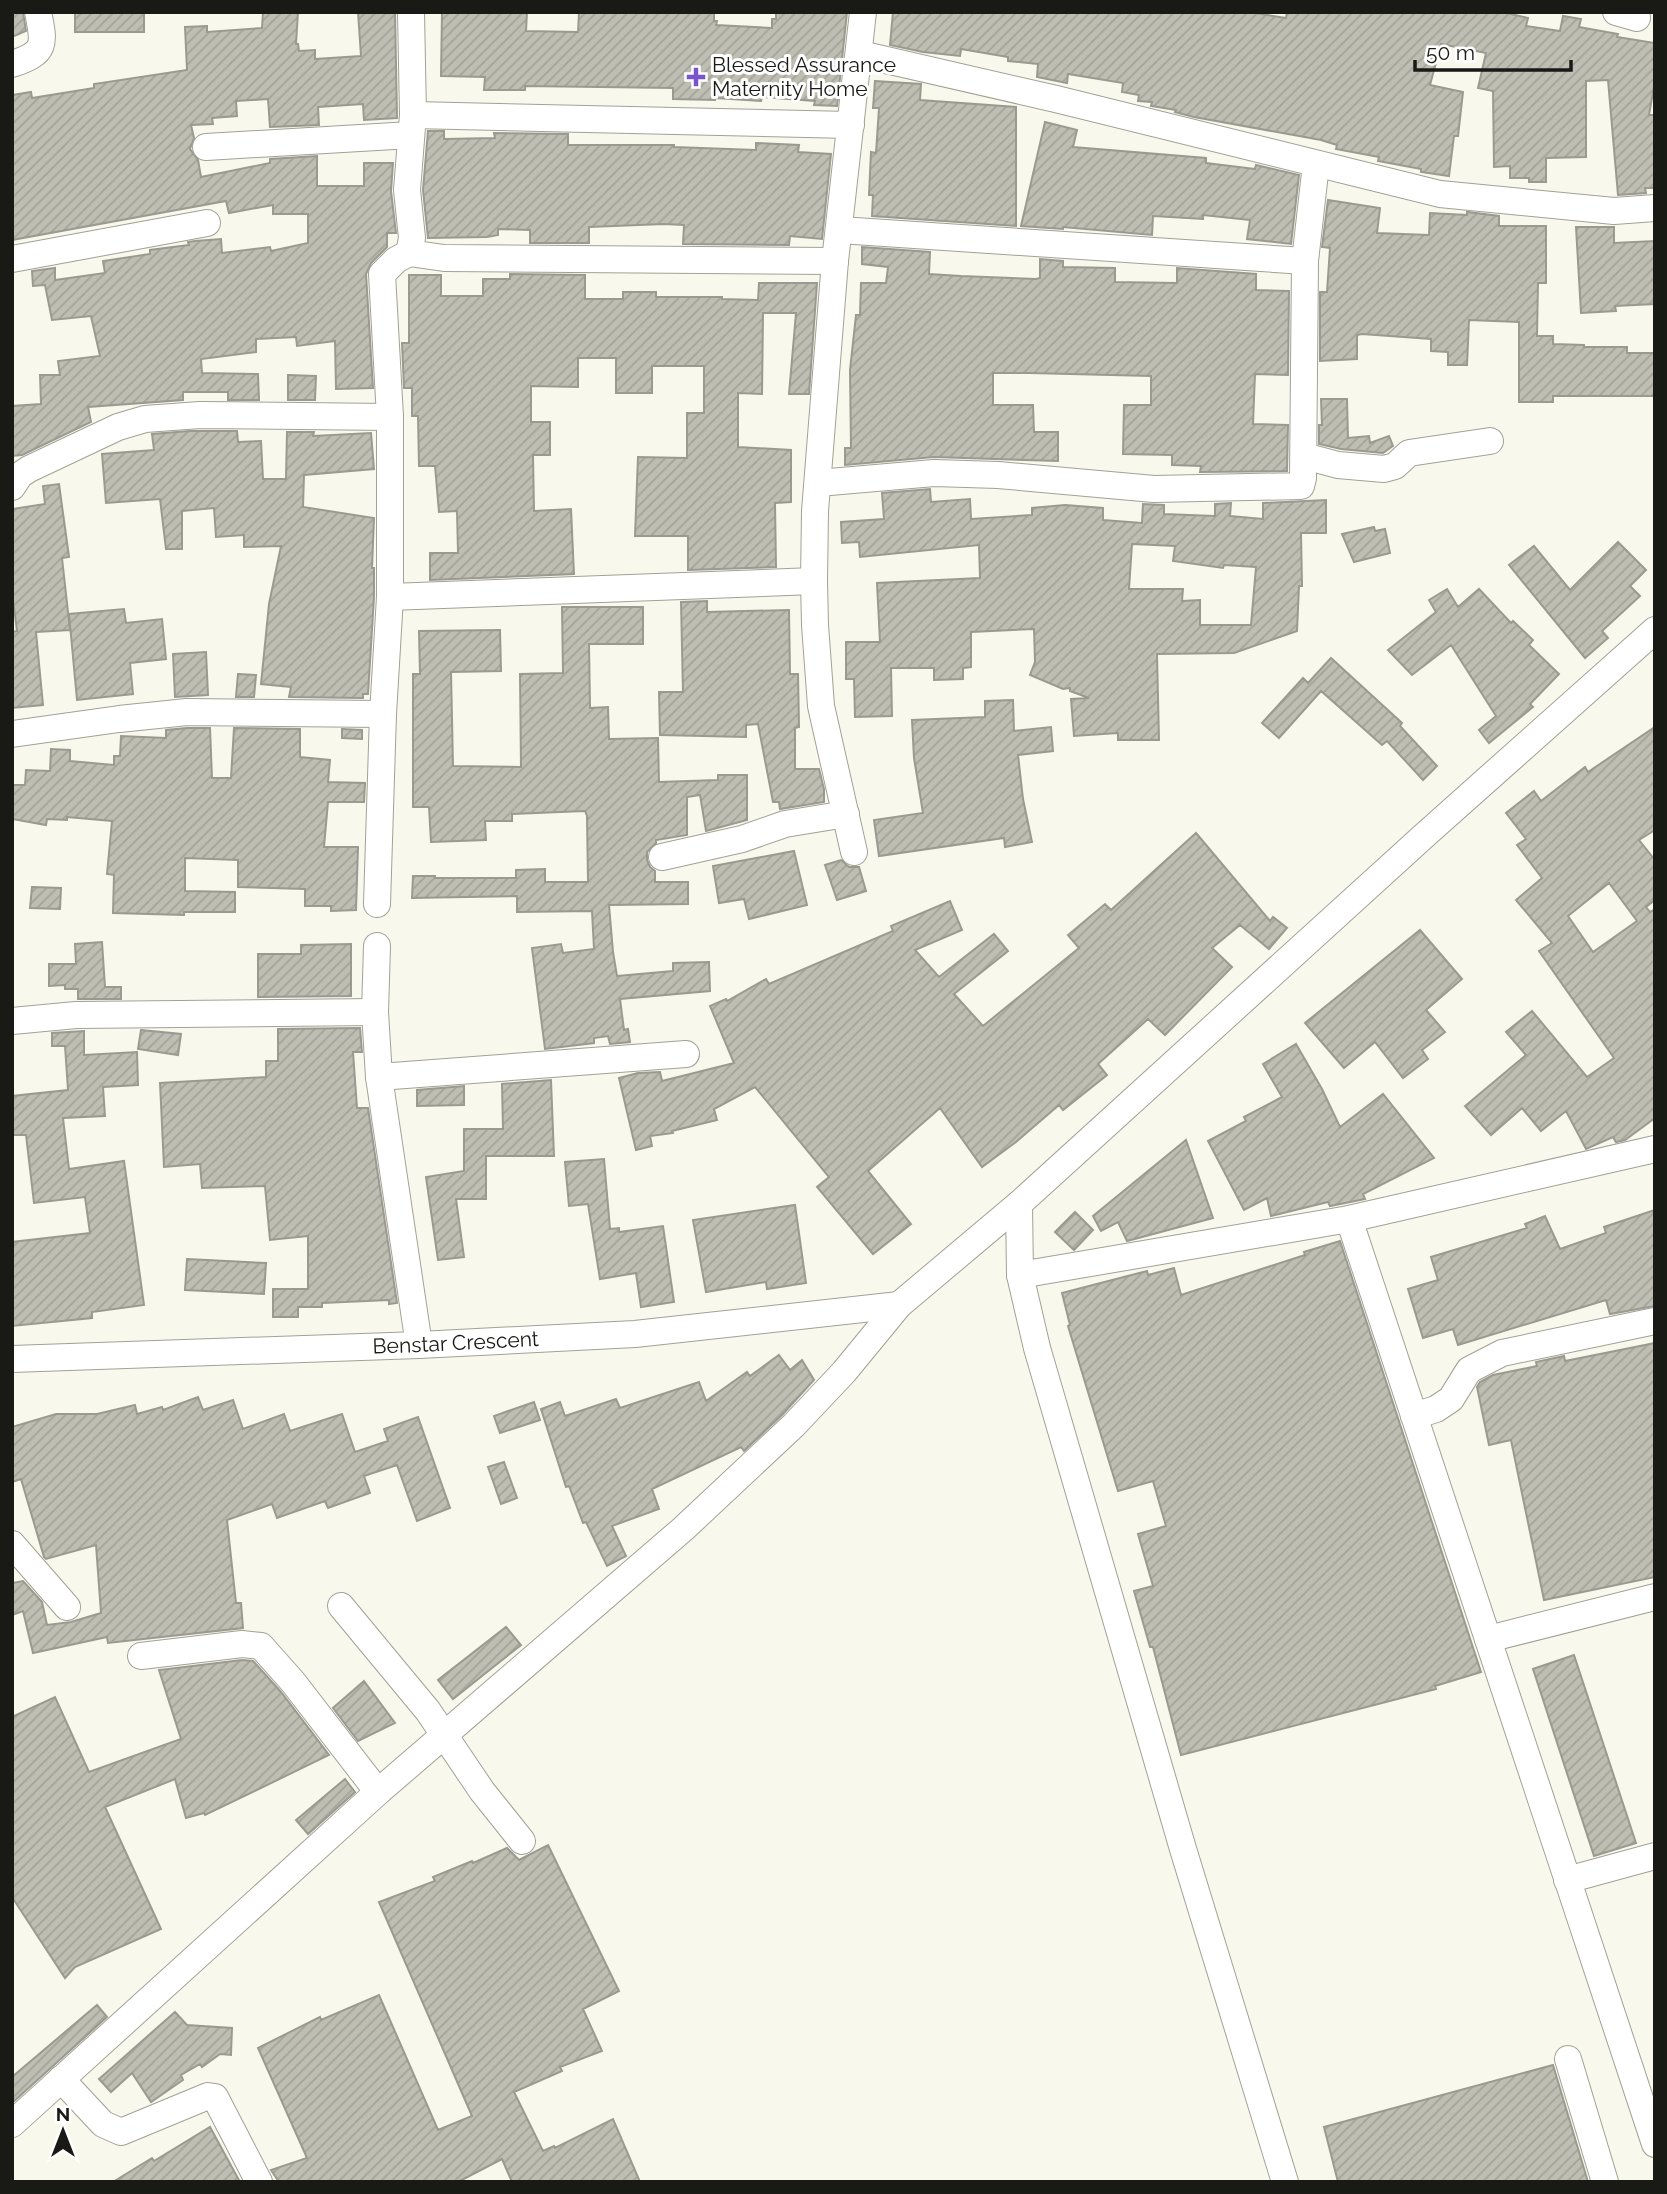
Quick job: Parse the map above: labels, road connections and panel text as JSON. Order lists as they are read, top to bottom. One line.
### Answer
{"streets":{"street":["Benstar Crescent"]},"places":{"health":["Blessed Assurance Maternity Home"]},"scale_bar":"50 m","north":"top"}
